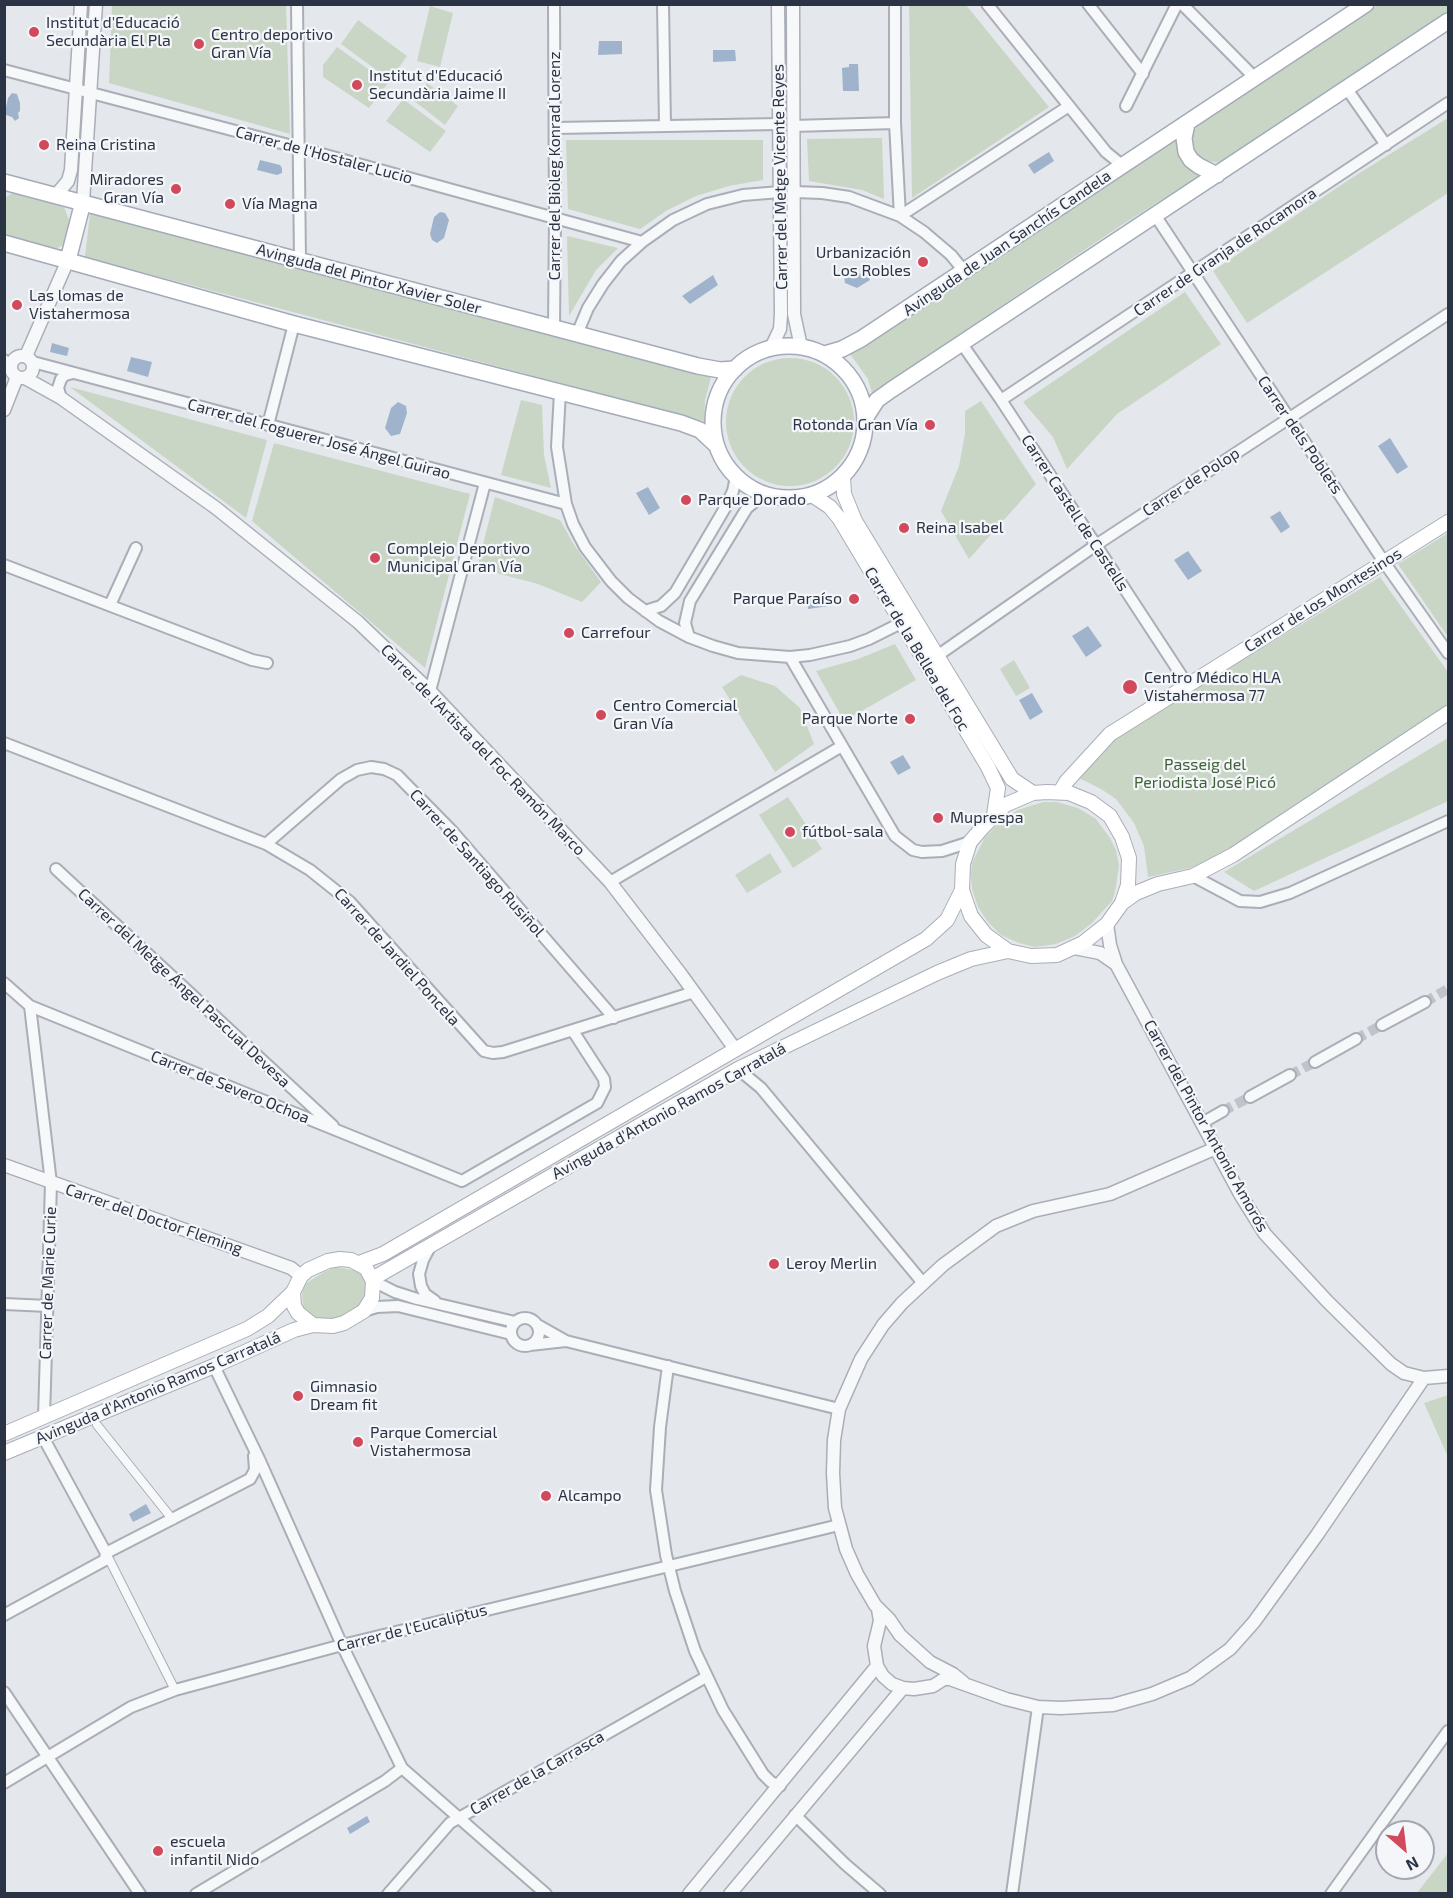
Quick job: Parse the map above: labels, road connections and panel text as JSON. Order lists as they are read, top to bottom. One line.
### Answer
{"streets":{"main road":["Avinguda de Juan Sanchís Candela","Avinguda del Pintor Xavier Soler","Carrer de los Montesinos","Carrer de la Bellea del Foc","Avinguda d'Antonio Ramos Carratalá"],"street":["Carrer de l'Hostaler Lucio","Carrer del Biòleg Konrad Lorenz","Carrer del Metge Vicente Reyes","Carrer de Granja de Rocamora","Carrer dels Poblets","Carrer del Foguerer José Ángel Guirao","Carrer de Polop","Carrer Castell de Castells","Carrer de l'Artista del Foc Ramón Marco","Carrer de Santiago Rusiñol","Carrer de Jardiel Poncela","Carrer del Metge Ángel Pascual Devesa","Carrer de Severo Ochoa","Carrer del Pintor Antonio Amorós","Carrer del Doctor Fleming","Carrer de Marie Curie","Carrer de l'Eucaliptus","Carrer de la Carrasca"]},"crossings":[["Carrer de l'Hostaler Lucio","Carrer del Biòleg Konrad Lorenz"],["Carrer del Biòleg Konrad Lorenz","Avinguda del Pintor Xavier Soler"],["Carrer del Metge Vicente Reyes","Avinguda de Juan Sanchís Candela"],["Carrer del Metge Vicente Reyes","Avinguda del Pintor Xavier Soler"],["Carrer del Metge Vicente Reyes","Carrer de la Bellea del Foc"],["Avinguda de Juan Sanchís Candela","Avinguda del Pintor Xavier Soler"],["Avinguda de Juan Sanchís Candela","Carrer de la Bellea del Foc"],["Carrer de Granja de Rocamora","Carrer dels Poblets"],["Carrer de Granja de Rocamora","Carrer Castell de Castells"],["Avinguda del Pintor Xavier Soler","Carrer de la Bellea del Foc"],["Carrer dels Poblets","Carrer de Polop"],["Carrer dels Poblets","Carrer de los Montesinos"],["Carrer del Foguerer José Ángel Guirao","Carrer de l'Artista del Foc Ramón Marco"],["Carrer de Polop","Carrer Castell de Castells"],["Carrer de Polop","Carrer de la Bellea del Foc"],["Carrer Castell de Castells","Carrer de los Montesinos"],["Carrer de los Montesinos","Carrer de la Bellea del Foc"],["Carrer de los Montesinos","Avinguda d'Antonio Ramos Carratalá"],["Carrer de los Montesinos","Carrer del Pintor Antonio Amorós"],["Carrer de la Bellea del Foc","Avinguda d'Antonio Ramos Carratalá"],["Carrer de la Bellea del Foc","Carrer del Pintor Antonio Amorós"],["Carrer de l'Artista del Foc Ramón Marco","Carrer de Jardiel Poncela"],["Carrer de l'Artista del Foc Ramón Marco","Avinguda d'Antonio Ramos Carratalá"],["Carrer de Santiago Rusiñol","Carrer de Jardiel Poncela"],["Carrer de Jardiel Poncela","Carrer de Severo Ochoa"],["Carrer del Metge Ángel Pascual Devesa","Carrer de Severo Ochoa"],["Carrer de Severo Ochoa","Carrer de Marie Curie"],["Avinguda d'Antonio Ramos Carratalá","Carrer del Pintor Antonio Amorós"],["Avinguda d'Antonio Ramos Carratalá","Carrer del Doctor Fleming"],["Avinguda d'Antonio Ramos Carratalá","Carrer de Marie Curie"],["Carrer del Doctor Fleming","Carrer de Marie Curie"]],"parks":["Passeig del Periodista José Picó"],"places":["Institut d'Educació Secundària El Pla","Centro deportivo Gran Vía","Institut d'Educació Secundària Jaime II","Reina Cristina","Miradores Gran Vía","Vía Magna","Urbanización Los Robles","Las lomas de Vistahermosa","Rotonda Gran Vía","Parque Dorado","Reina Isabel","Complejo Deportivo Municipal Gran Vía","Parque Paraíso","Carrefour","Centro Médico HLA Vistahermosa 77","Centro Comercial Gran Vía","Parque Norte","Muprespa","fútbol-sala","Leroy Merlin","Gimnasio Dream fit","Parque Comercial Vistahermosa","Alcampo","escuela infantil Nido"],"north":"bottom right"}
